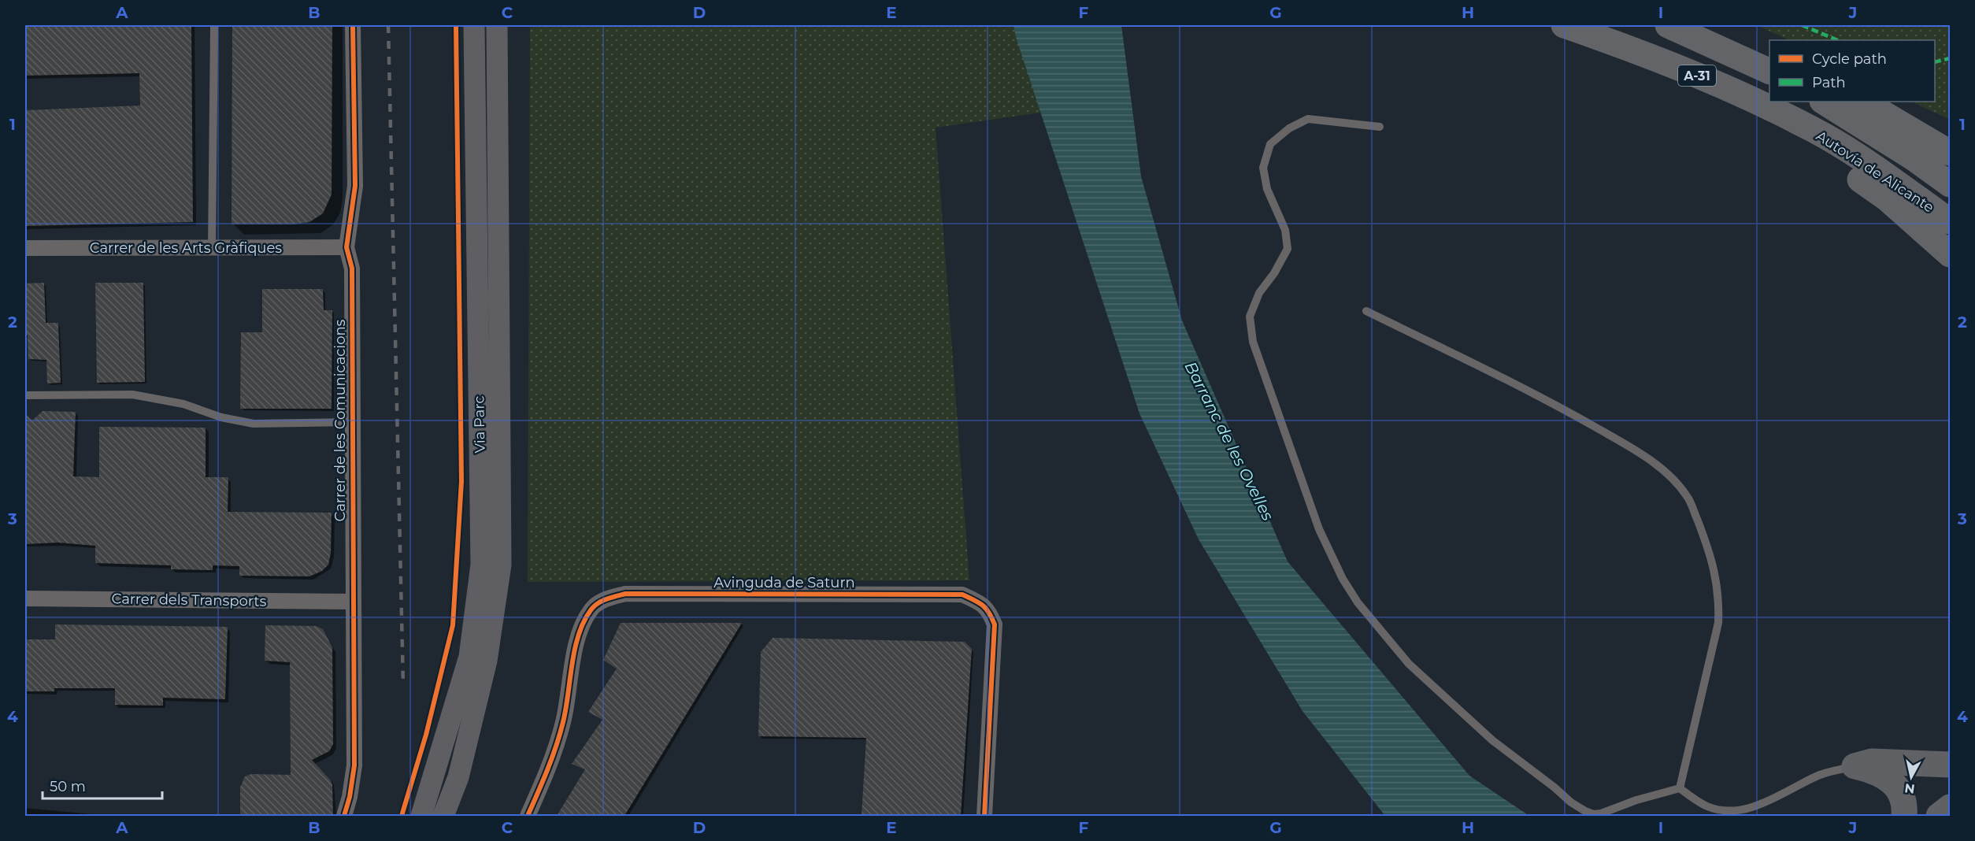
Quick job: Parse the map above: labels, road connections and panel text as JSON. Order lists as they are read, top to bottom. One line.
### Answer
{"streets":{"highway":["A-31","Autovía de Alicante"],"main road":["Via Parc"],"street":["Carrer de les Arts Gràfiques","Carrer de les Comunicacions","Avinguda de Saturn","Carrer dels Transports"]},"crossings":[["Carrer de les Arts Gràfiques","Carrer de les Comunicacions"],["Carrer de les Comunicacions","Carrer dels Transports"]],"water":["Barranc de les Ovelles"],"legend":["Cycle path","Path"],"scale_bar":"50 m","north":"bottom","grid":{"columns":["A","B","C","D","E","F","G","H","I","J"],"rows":["1","2","3","4"]}}
